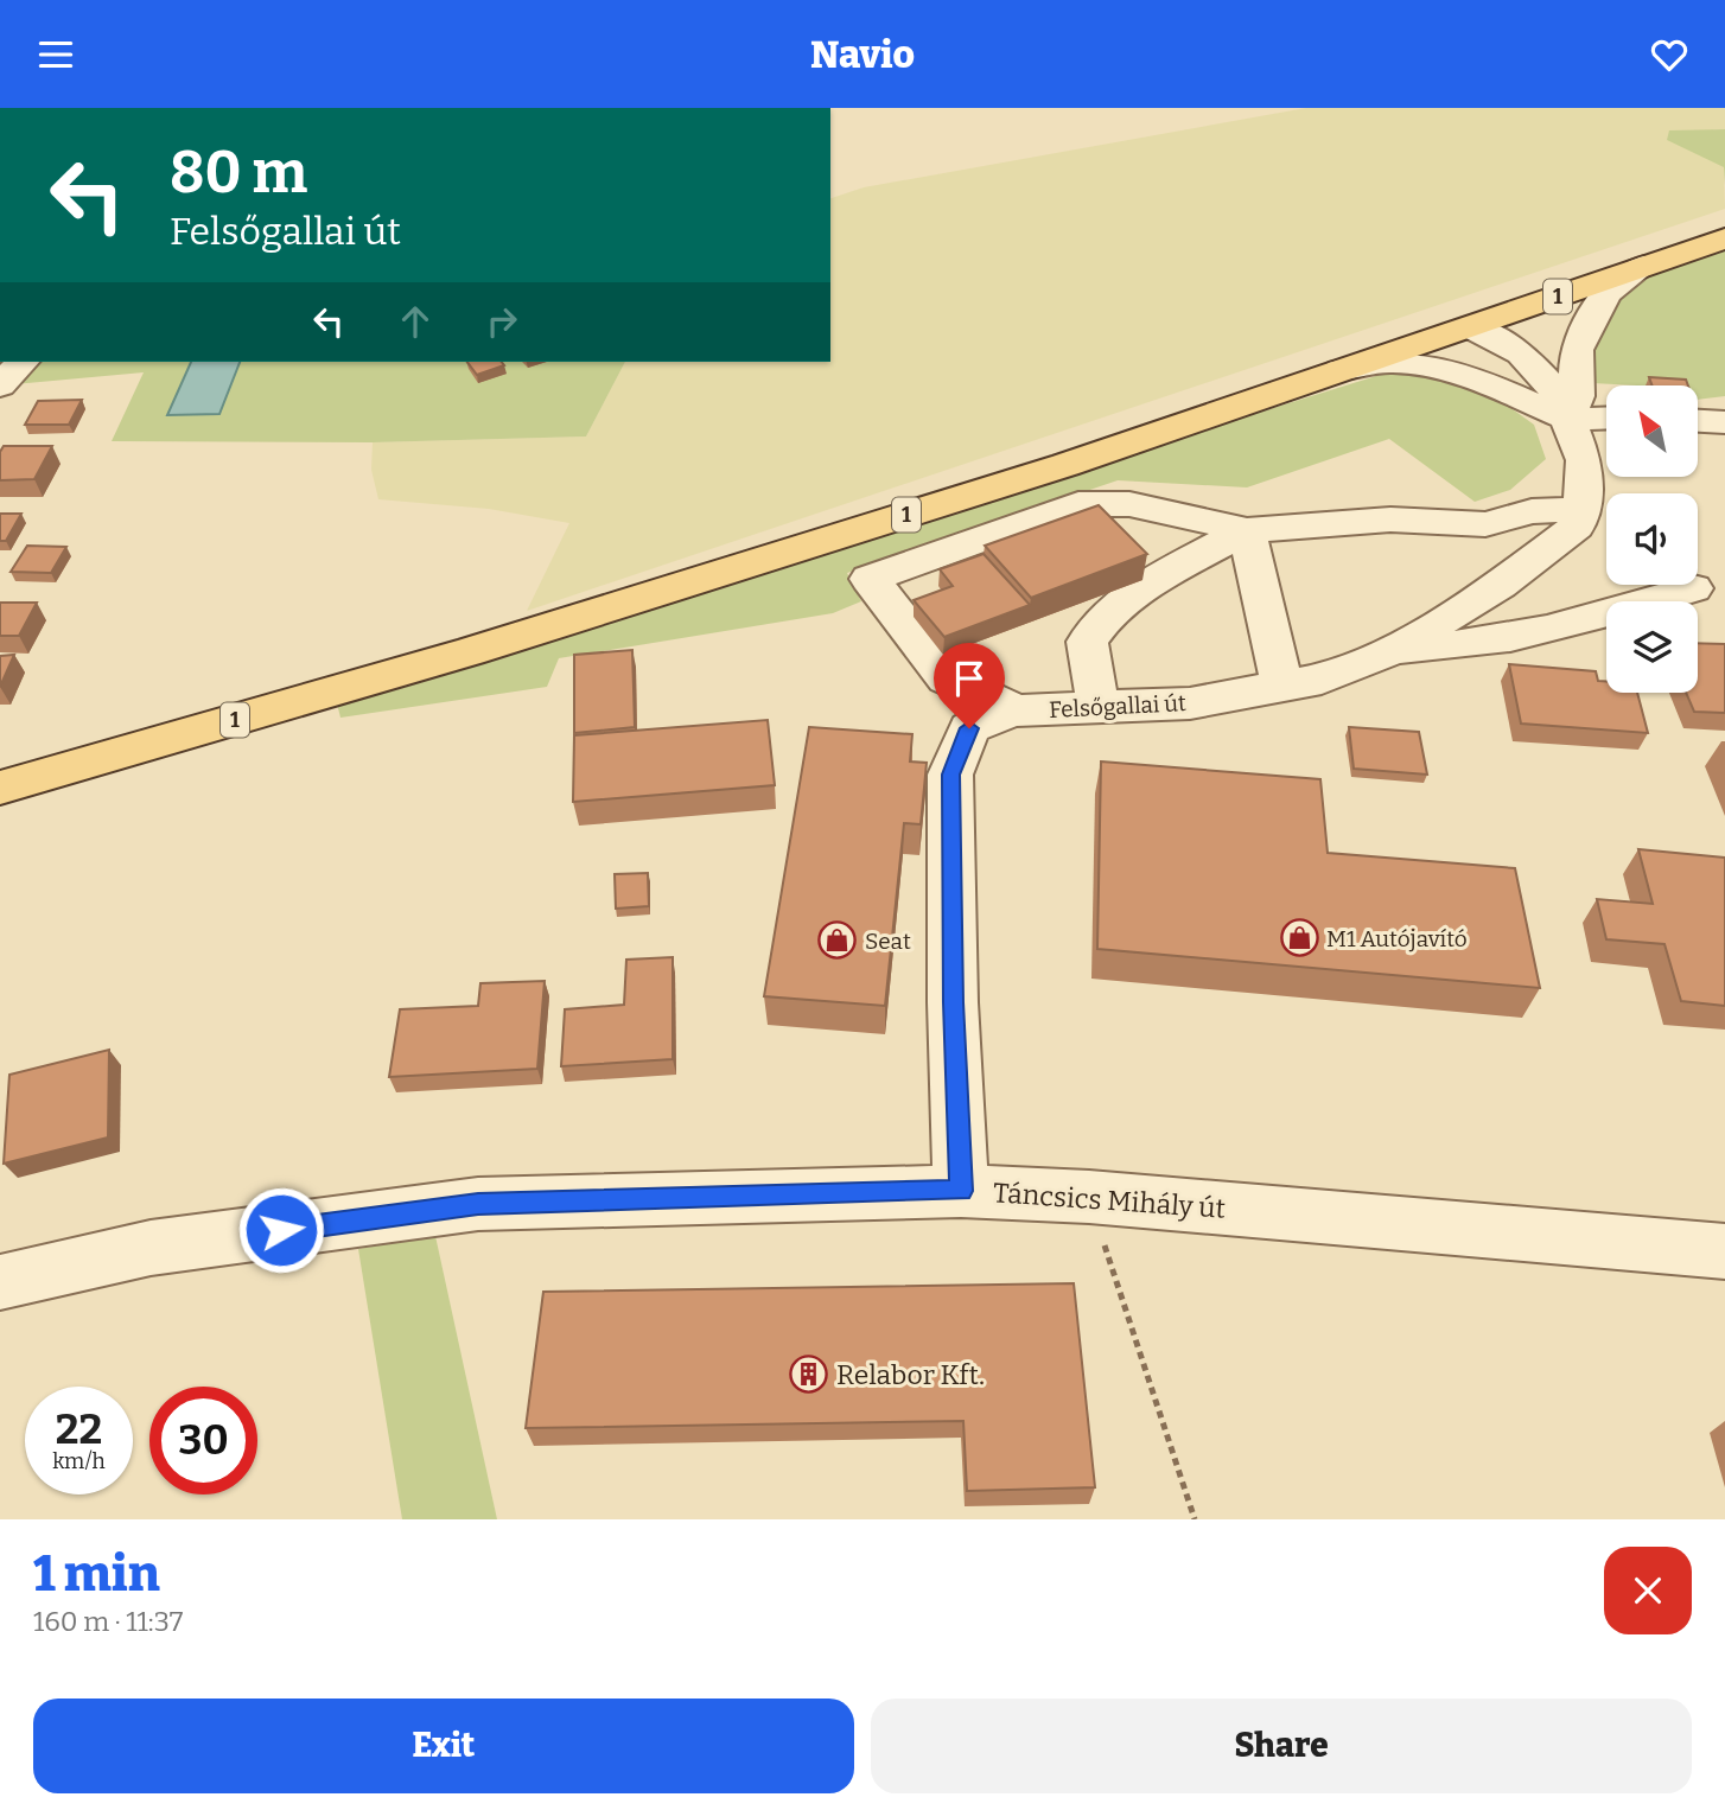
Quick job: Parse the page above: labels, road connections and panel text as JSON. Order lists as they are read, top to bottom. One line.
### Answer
{"streets":{"main road":["1"],"street":["Felsőgallai út","Táncsics Mihály út"]},"crossings":[["Felsőgallai út","Táncsics Mihály út"]],"places":{"shop":["M1 Autójavító","Seat"],"building":["Relabor Kft."]},"north":"top left","page":{"header":"Navio","turn":["80 m","Felsőgallai út"],"speed":"22 km/h","limit":"30","heading":["1 min","160 m · 11:37"],"buttons":["Exit","Share"]}}
